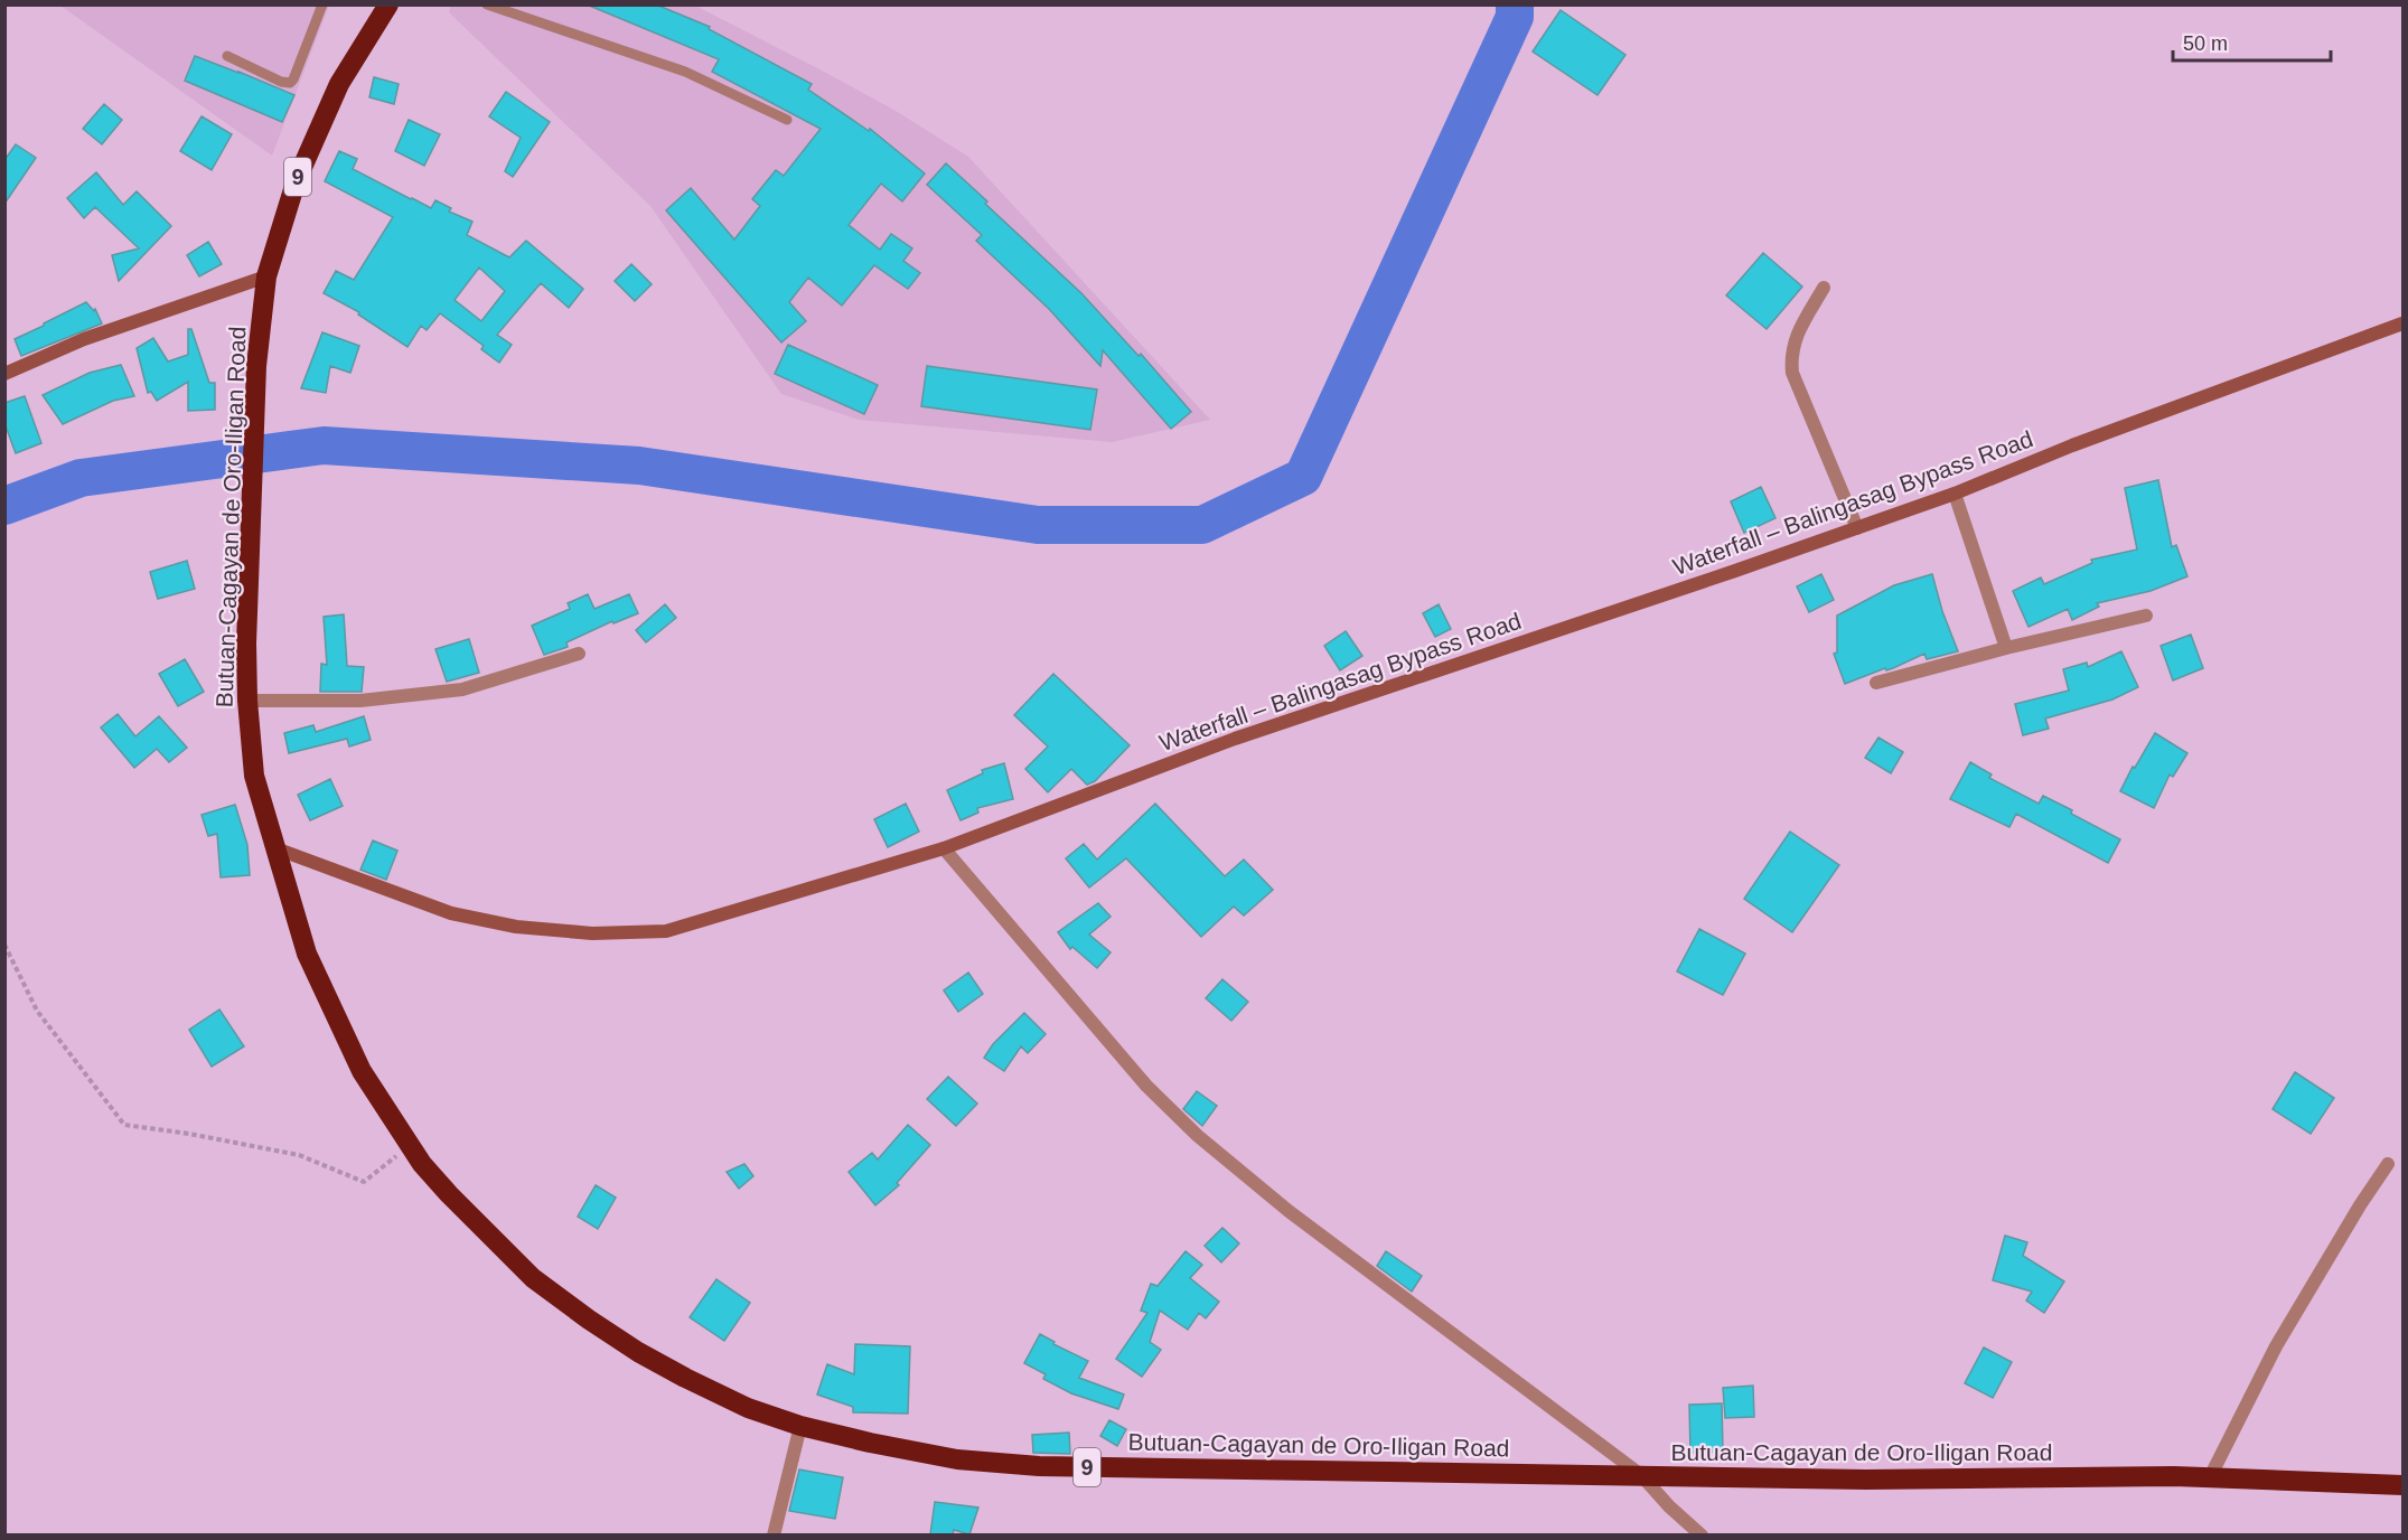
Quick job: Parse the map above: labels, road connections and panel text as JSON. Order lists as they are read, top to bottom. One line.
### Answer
{"streets":{"highway":["9","Butuan-Cagayan de Oro-Iligan Road"],"main road":["Waterfall ‒ Balingasag Bypass Road"]},"crossings":[["Waterfall ‒ Balingasag Bypass Road","Butuan-Cagayan de Oro-Iligan Road"]],"scale_bar":"50 m"}
